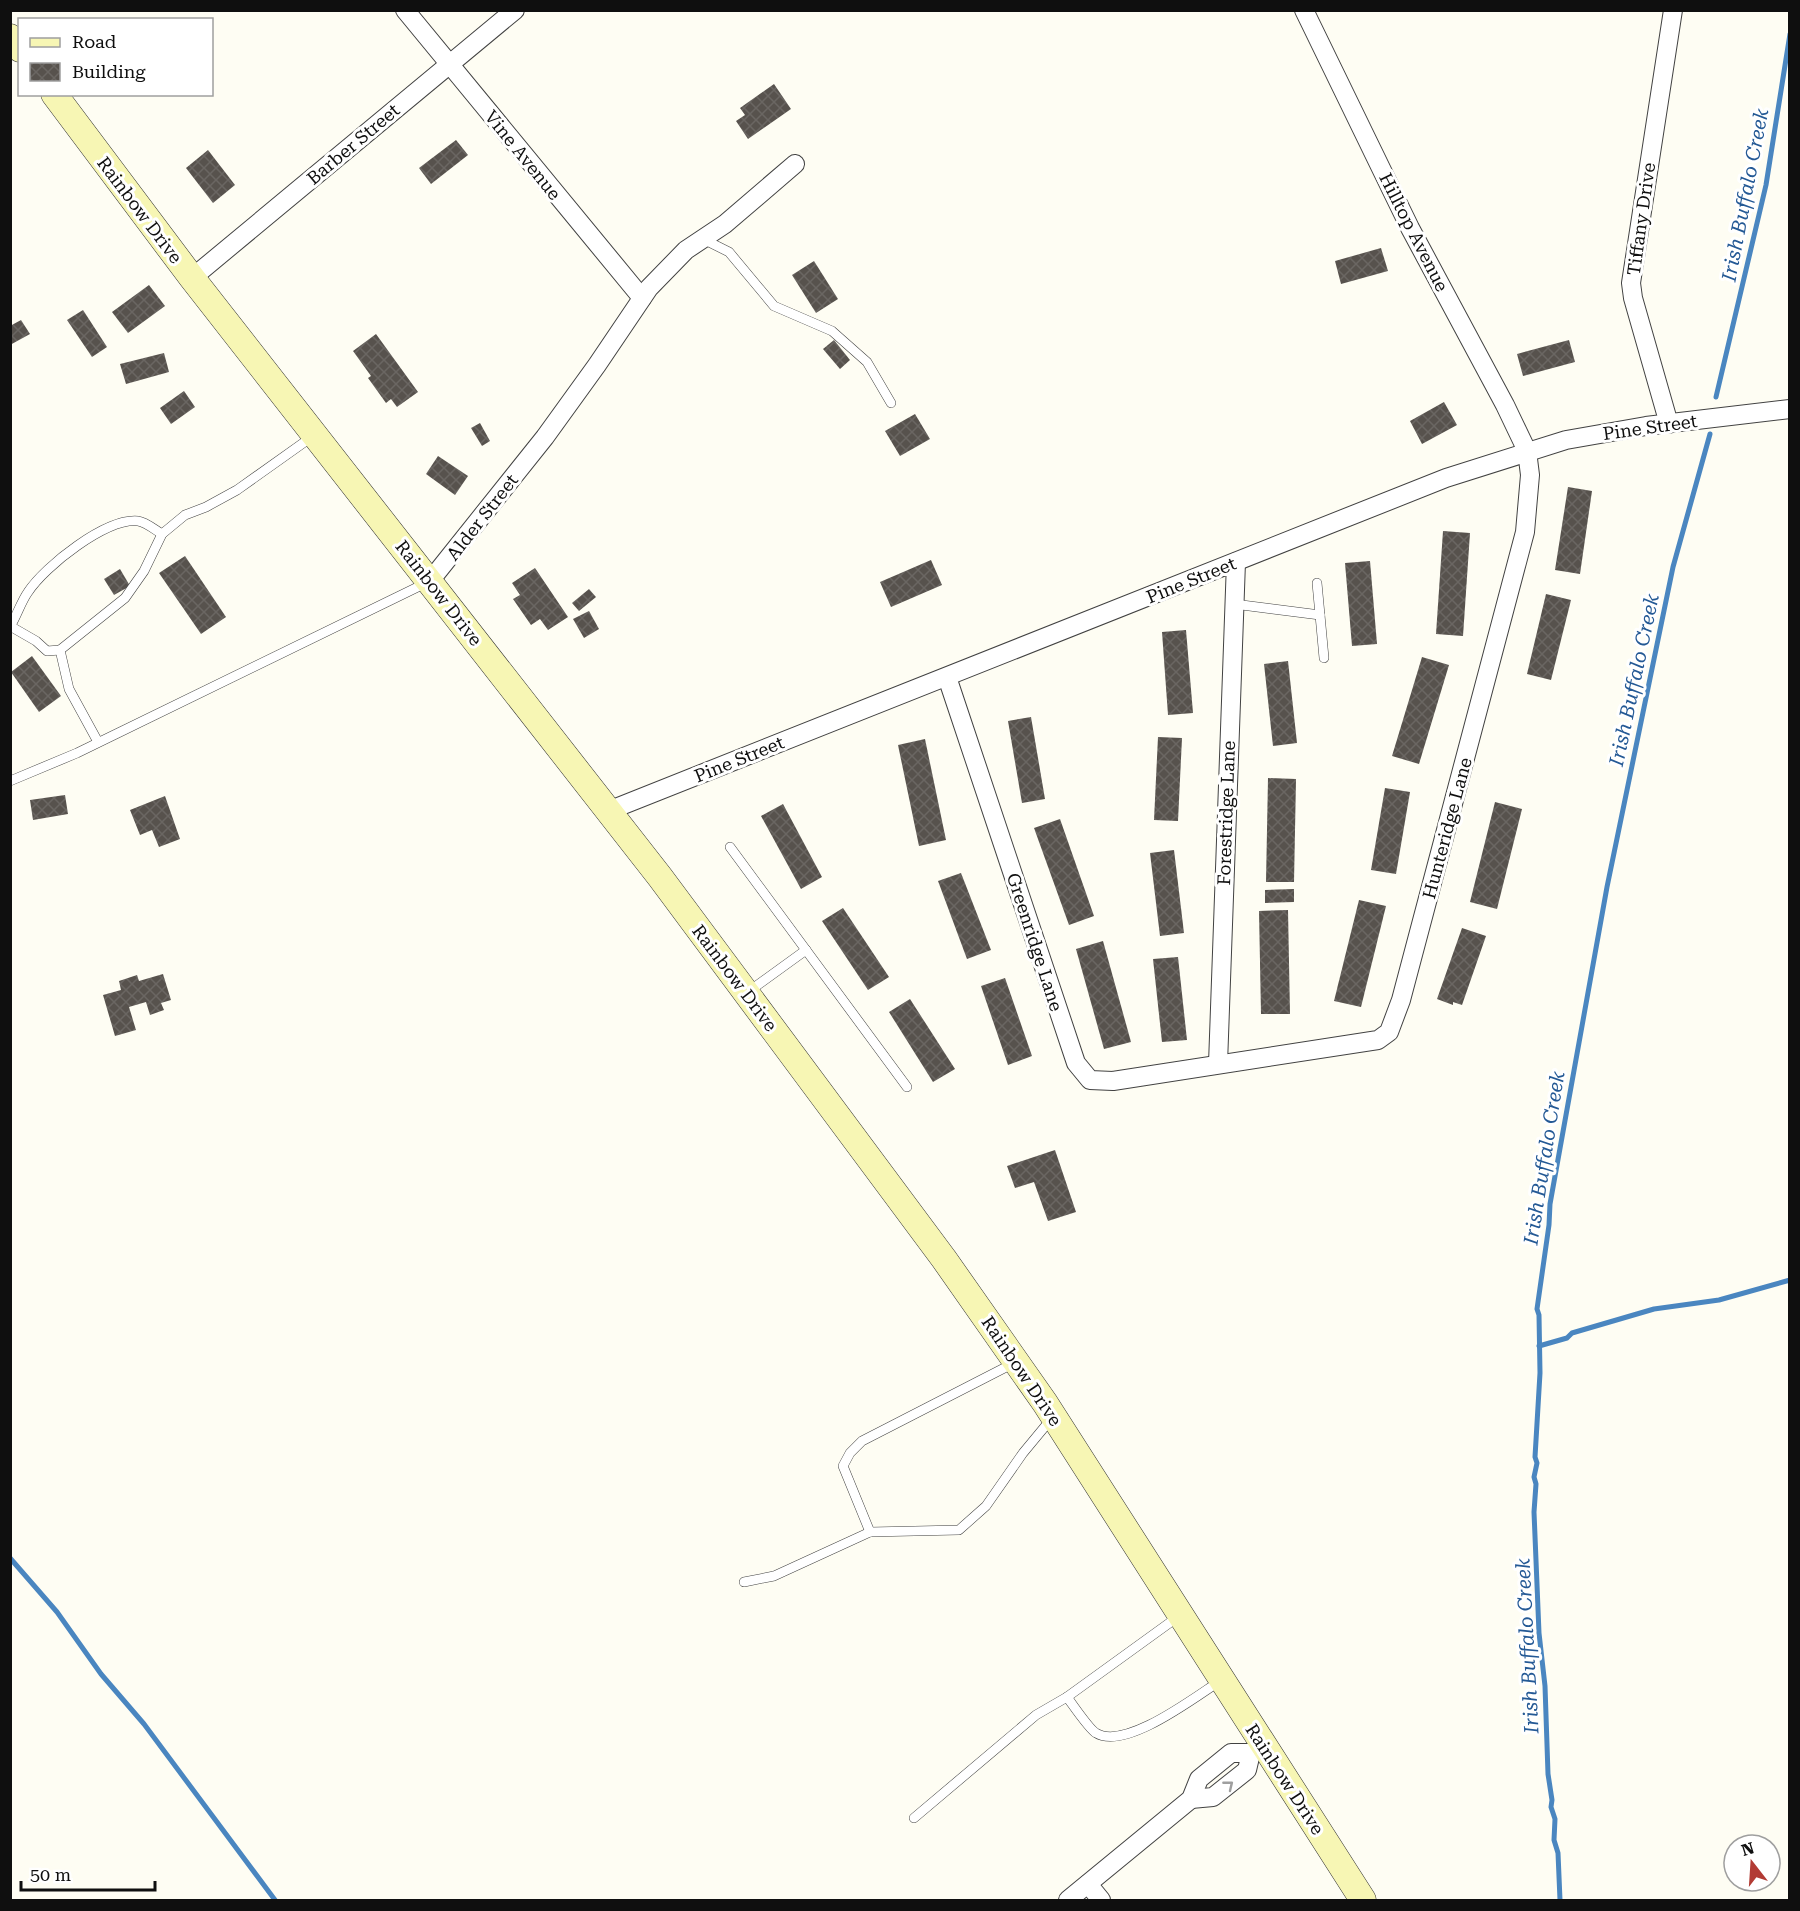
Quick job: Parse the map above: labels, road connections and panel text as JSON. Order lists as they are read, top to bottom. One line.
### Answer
{"streets":{"street":["Barber Street","Vine Avenue","Rainbow Drive","Tiffany Drive","Hilltop Avenue","Pine Street","Alder Street","Forestridge Lane","Hunteridge Lane","Greenridge Lane"]},"crossings":[["Barber Street","Vine Avenue"],["Barber Street","Rainbow Drive"],["Vine Avenue","Alder Street"],["Rainbow Drive","Pine Street"],["Rainbow Drive","Alder Street"],["Tiffany Drive","Pine Street"],["Hilltop Avenue","Pine Street"],["Hilltop Avenue","Hunteridge Lane"],["Pine Street","Forestridge Lane"],["Pine Street","Hunteridge Lane"],["Pine Street","Greenridge Lane"],["Forestridge Lane","Hunteridge Lane"],["Forestridge Lane","Greenridge Lane"],["Hunteridge Lane","Greenridge Lane"]],"water":["Irish Buffalo Creek"],"legend":["Road","Building"],"scale_bar":"50 m","north":"top"}
